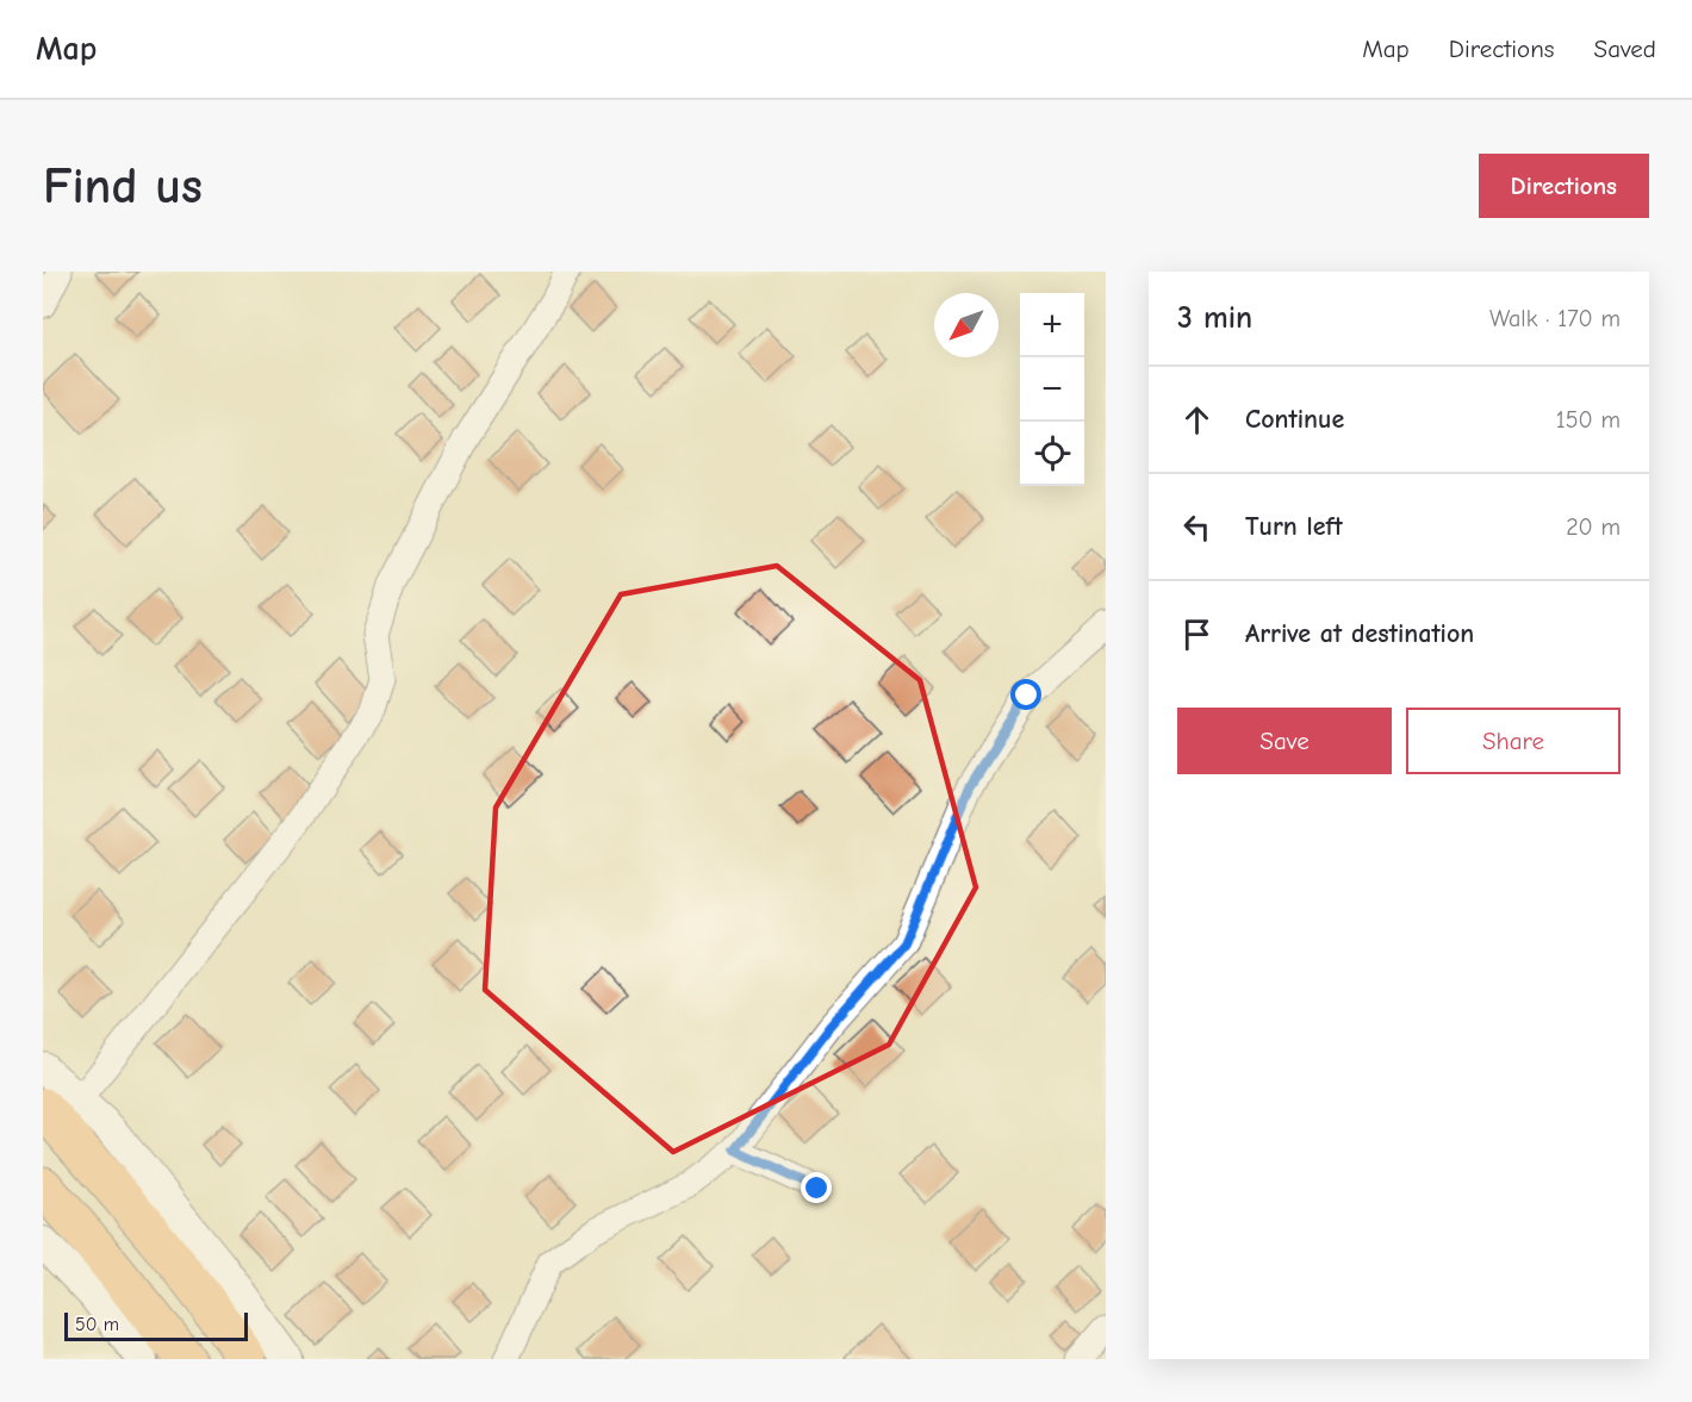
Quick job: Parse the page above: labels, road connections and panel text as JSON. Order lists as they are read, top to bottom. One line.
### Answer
{"scale_bar":"50 m","north":"bottom left","page":{"header":"Map","nav":["Map","Directions","Saved"],"buttons":["Directions",["Save","Share"]],"title":"Find us","heading":["3 min","Walk · 170 m"],"map_buttons":["+","−"],"list":[["Continue","150 m"],["Turn left","20 m"],"Arrive at destination"],"scale":"50 m"}}
